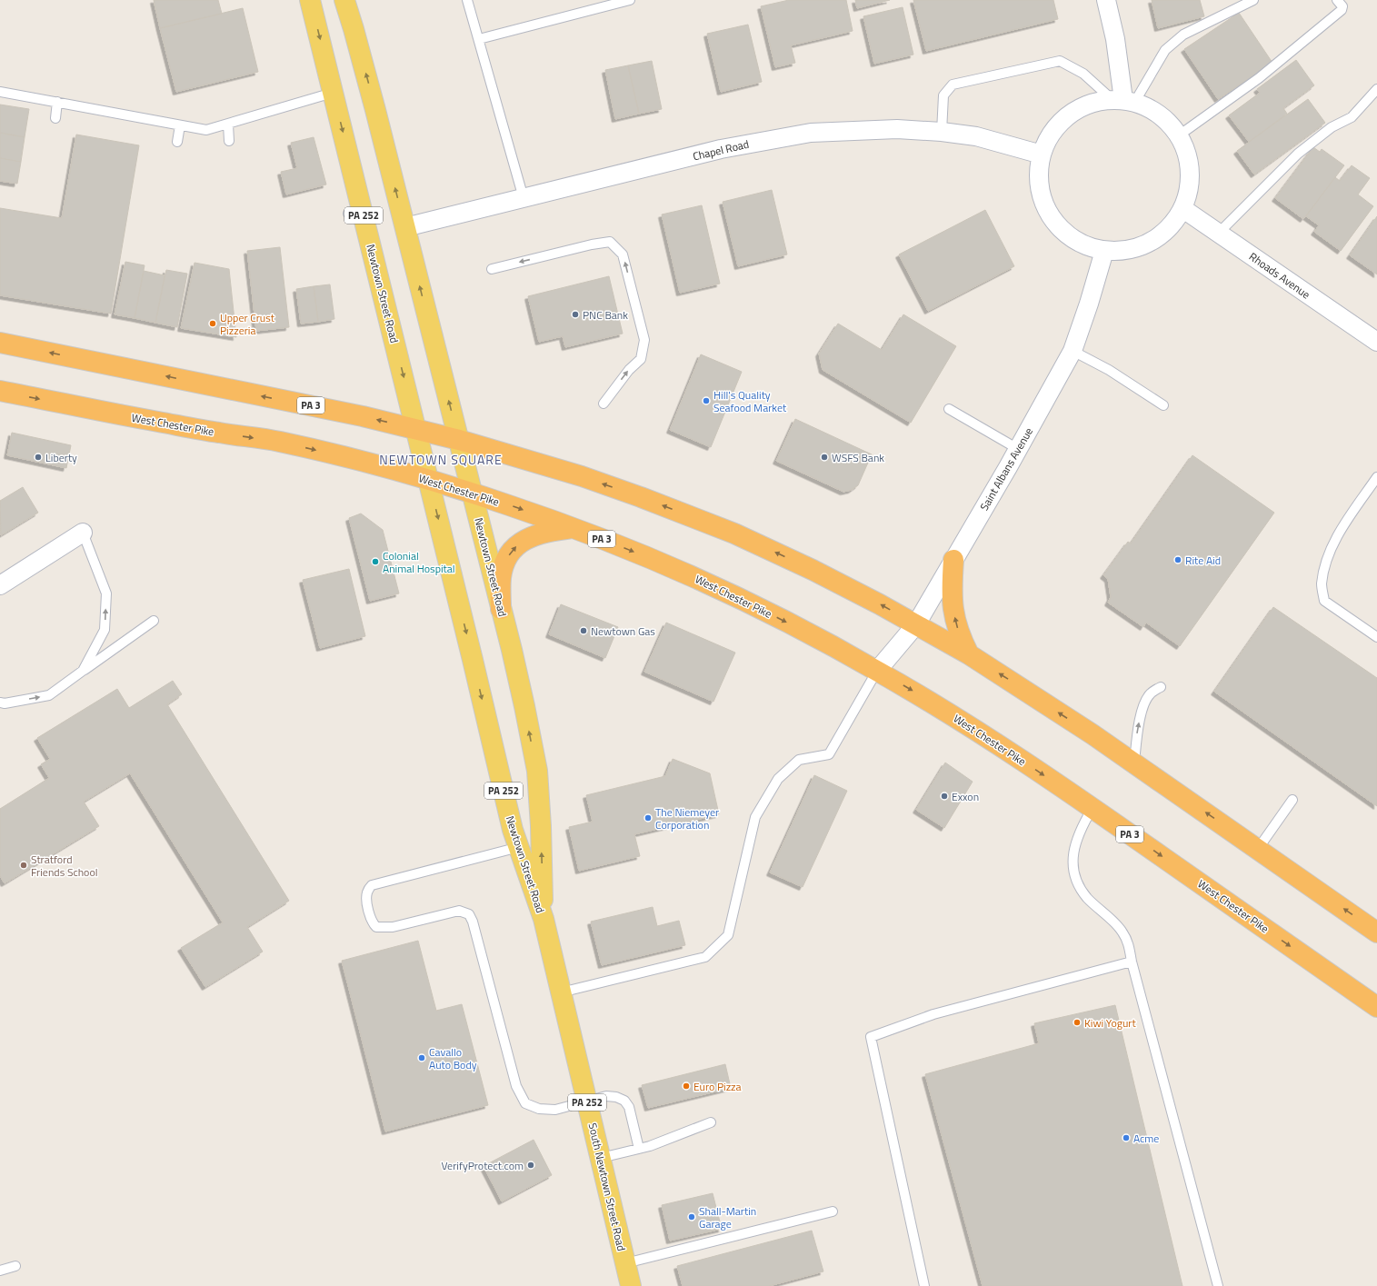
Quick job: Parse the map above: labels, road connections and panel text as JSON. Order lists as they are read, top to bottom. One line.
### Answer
{"streets":{"highway":["PA 3","West Chester Pike"],"main road":["PA 252","Newtown Street Road","South Newtown Street Road"],"street":["Chapel Road","Rhoads Avenue","Saint Albans Avenue"]},"crossings":[["Chapel Road","Newtown Street Road"],["Newtown Street Road","PA 3"],["Newtown Street Road","West Chester Pike"],["Newtown Street Road","South Newtown Street Road"],["PA 3","Saint Albans Avenue"],["West Chester Pike","Saint Albans Avenue"]],"districts":["NEWTOWN SQUARE"],"places":["PNC Bank","Upper Crust Pizzeria","Hill's Quality Seafood Market","Liberty","WSFS Bank","Rite Aid","Colonial Animal Hospital","Newtown Gas","Exxon","The Niemeyer Corporation","Stratford Friends School","Kiwi Yogurt","Cavallo Auto Body","Euro Pizza","Acme","VerifyProtect.com","Shall-Martin Garage"]}
